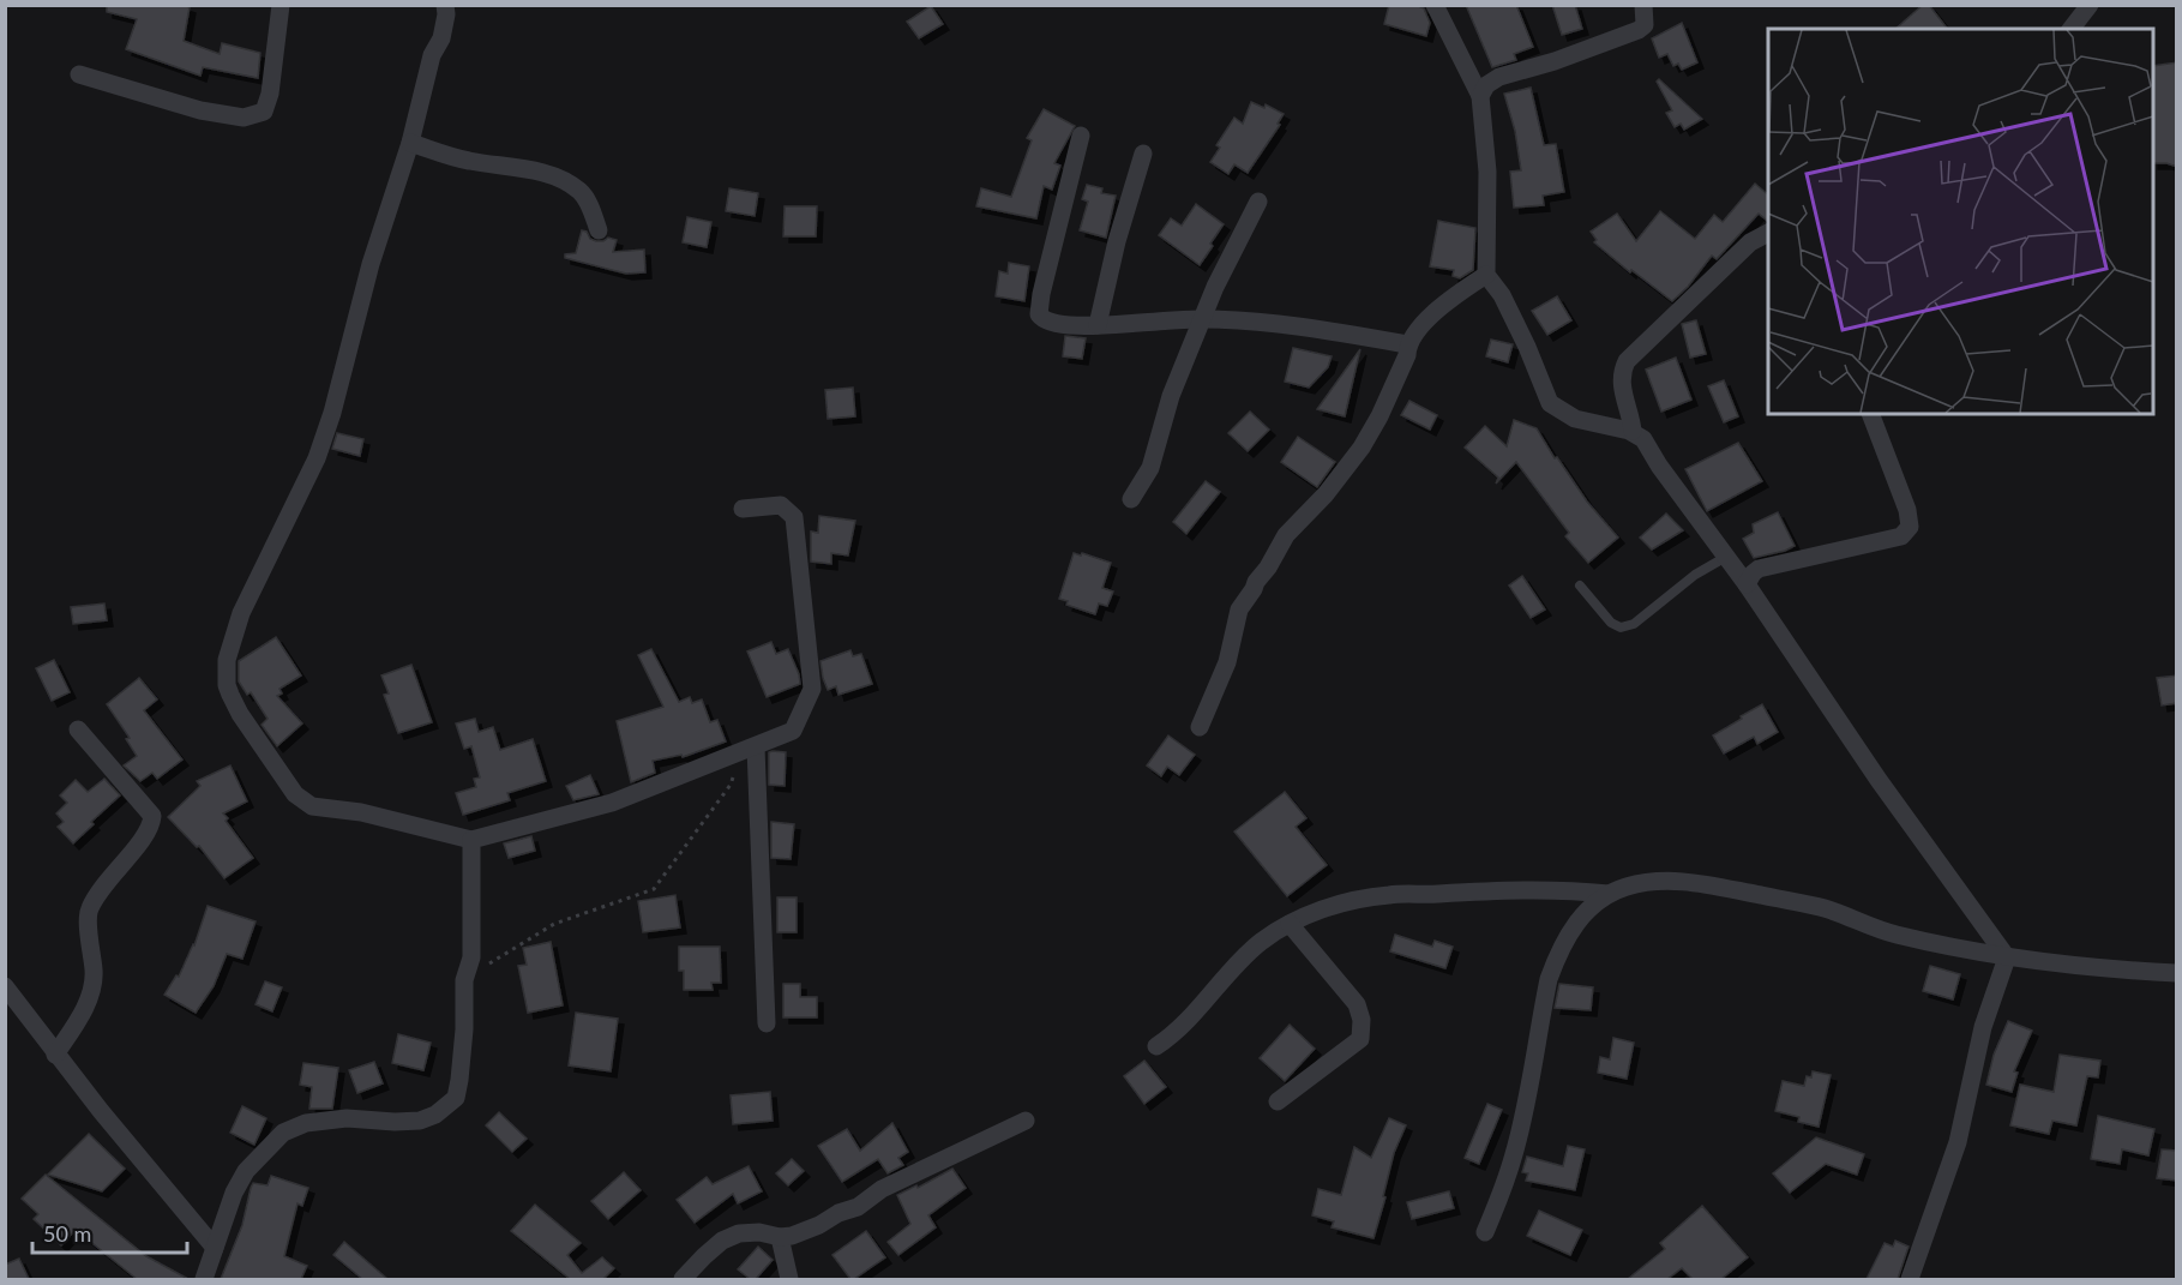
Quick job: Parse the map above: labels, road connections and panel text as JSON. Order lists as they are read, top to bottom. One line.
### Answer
{"scale_bar":"50 m"}
